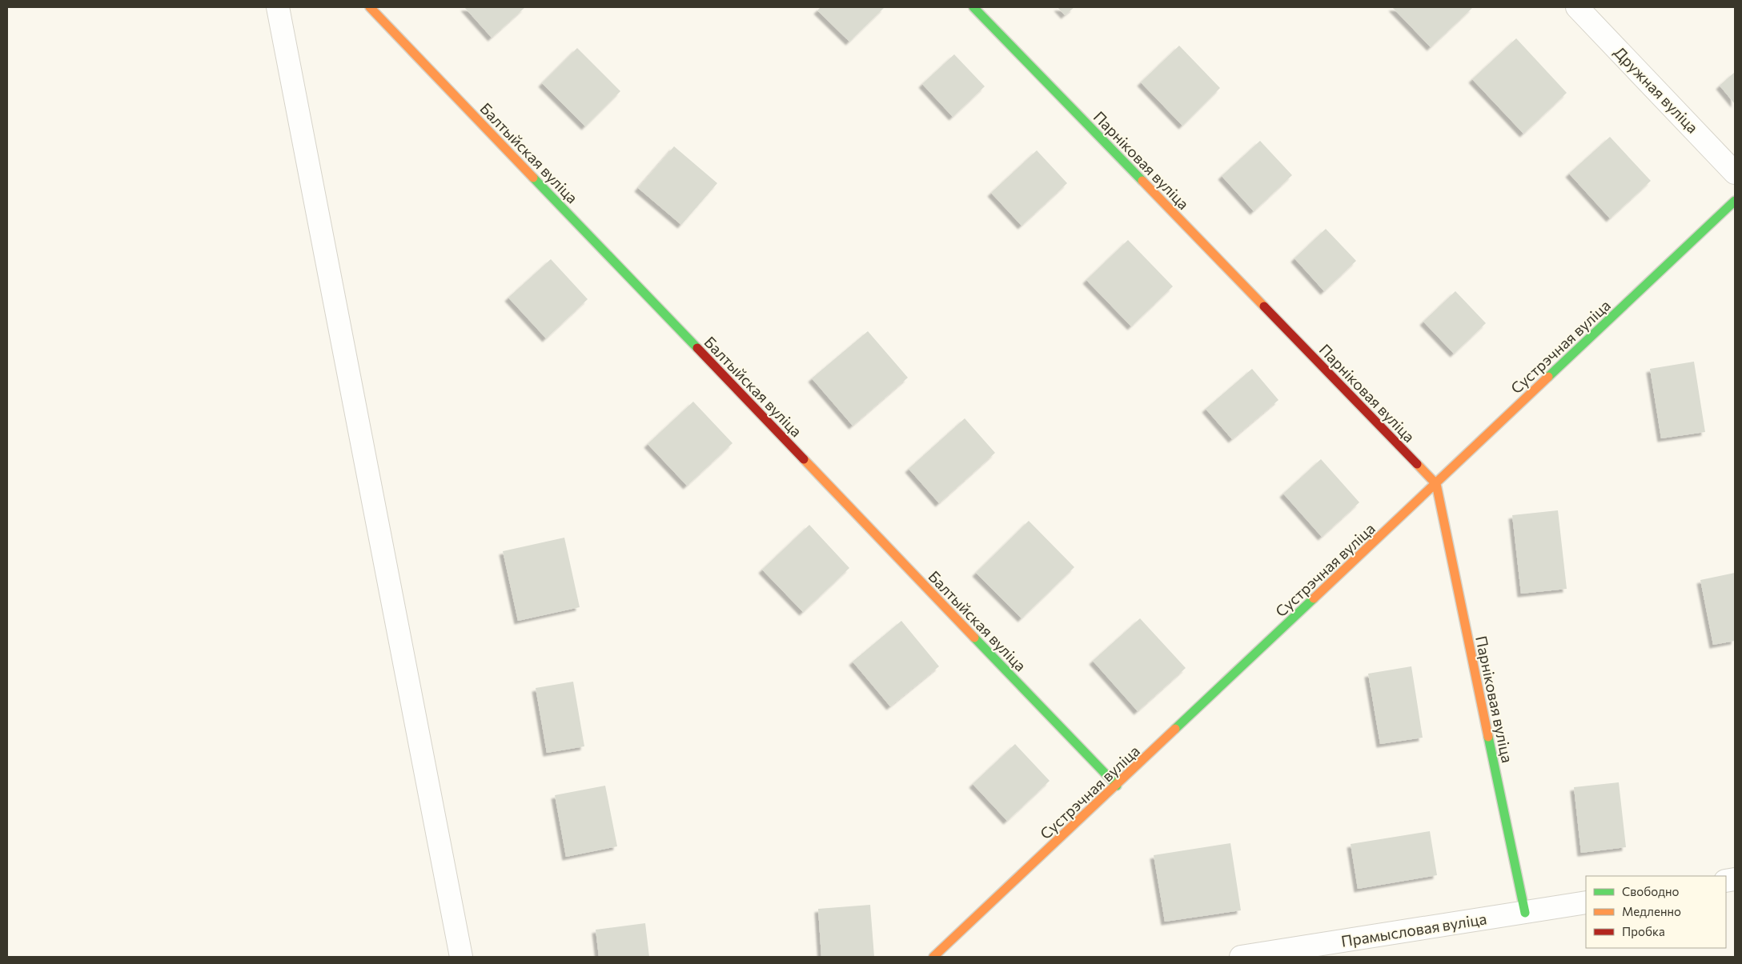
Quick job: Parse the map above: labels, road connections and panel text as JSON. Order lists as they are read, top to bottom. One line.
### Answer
{"streets":{"street":["Дружная вуліца","Балтыйская вуліца","Парніковая вуліца","Сустрэчная вуліца","Прамысловая вуліца"]},"crossings":[["Балтыйская вуліца","Сустрэчная вуліца"],["Парніковая вуліца","Сустрэчная вуліца"],["Парніковая вуліца","Прамысловая вуліца"]],"legend":["Свободно","Медленно","Пробка"]}
